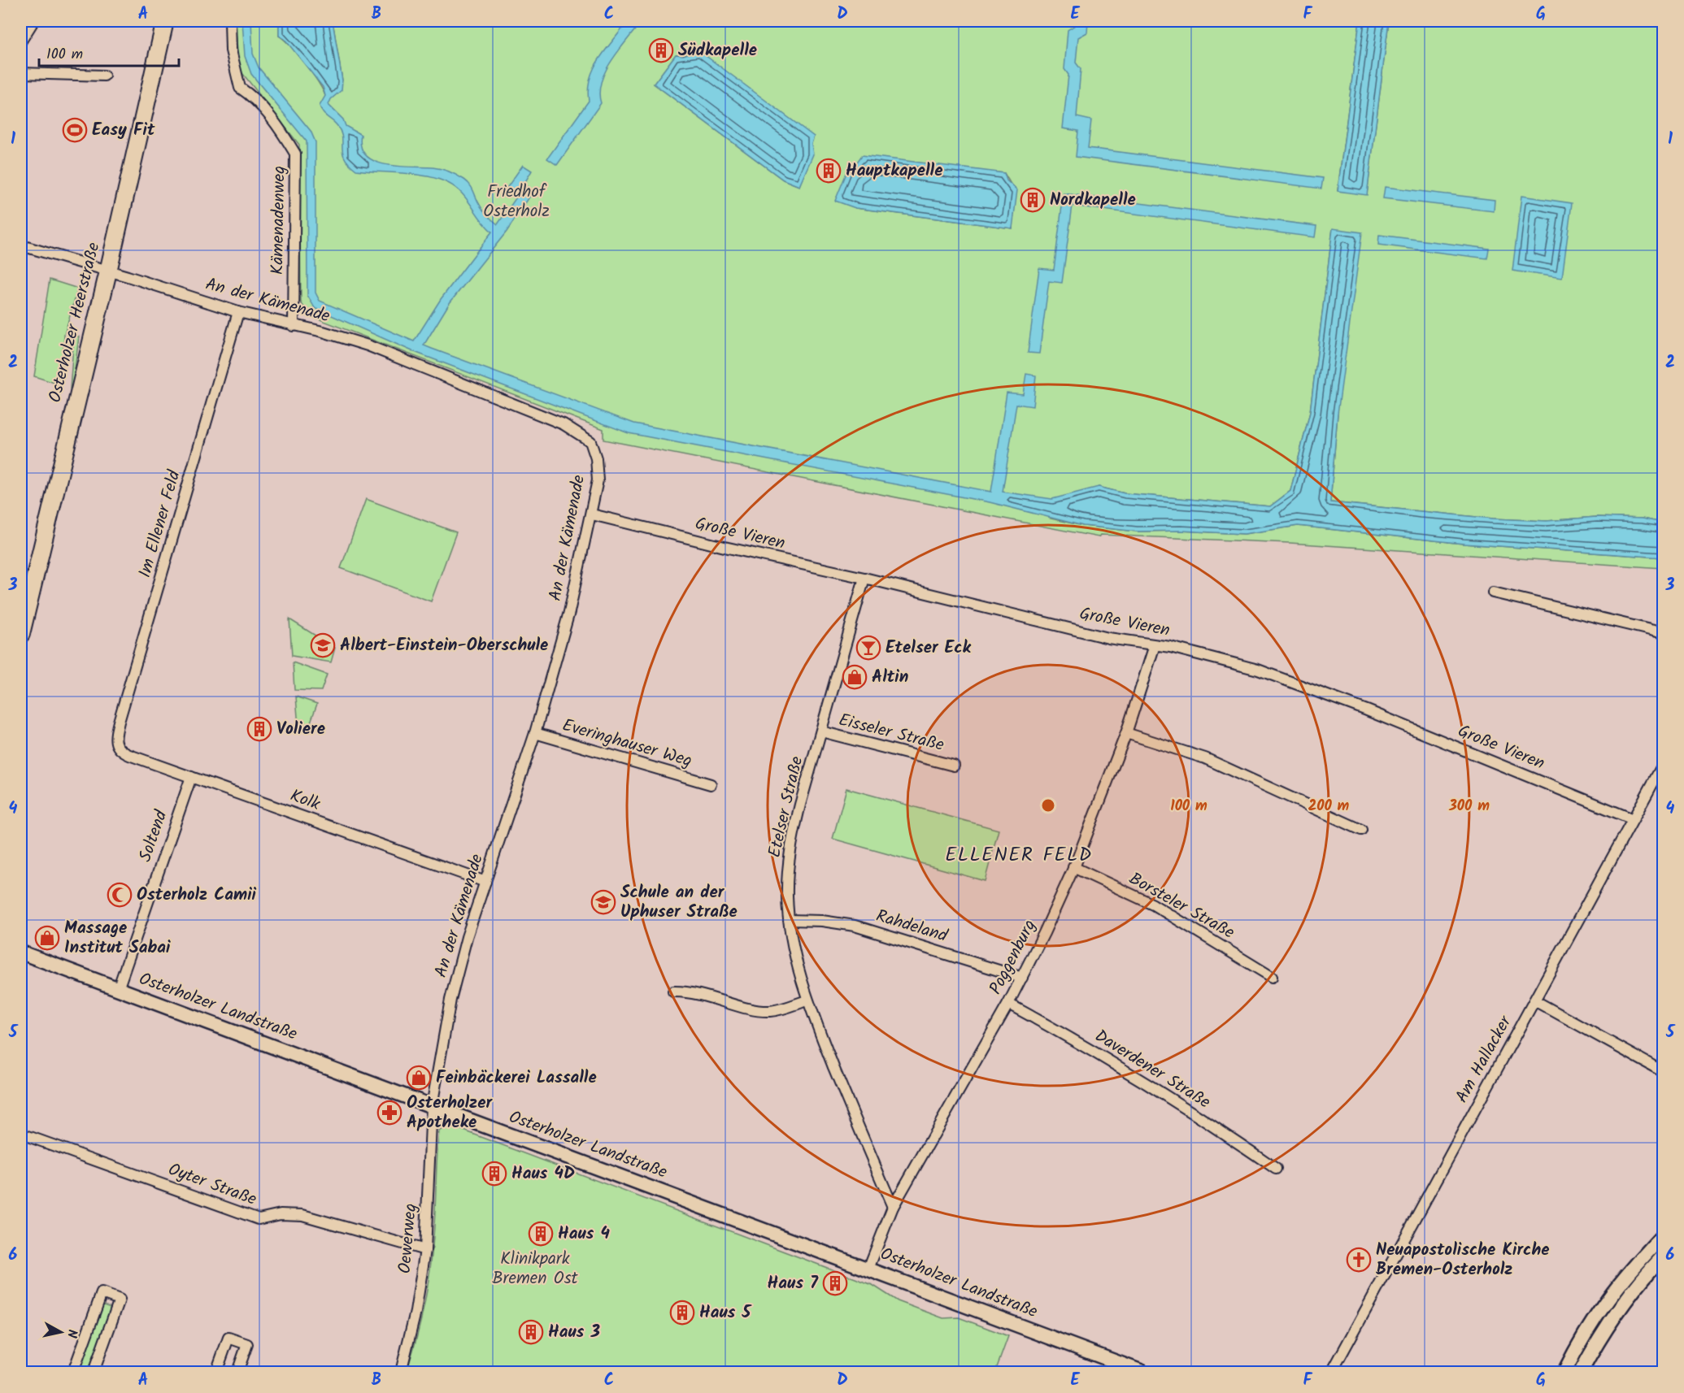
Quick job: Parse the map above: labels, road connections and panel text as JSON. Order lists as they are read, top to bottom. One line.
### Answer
{"streets":{"main road":["Osterholzer Heerstraße","Osterholzer Landstraße"],"street":["Kämenadenweg","An der Kämenade","Im Ellener Feld","Große Vieren","Eisseler Straße","Everinghauser Weg","Kolk","Etelser Straße","Soltend","Borsteler Straße","Rahdeland","Poggenburg","Am Hallacker","Daverdener Straße","Oyter Straße","Oewerweg"]},"crossings":[["Kämenadenweg","An der Kämenade"],["An der Kämenade","Osterholzer Heerstraße"],["An der Kämenade","Im Ellener Feld"],["An der Kämenade","Große Vieren"],["An der Kämenade","Everinghauser Weg"],["An der Kämenade","Kolk"],["An der Kämenade","Osterholzer Landstraße"],["An der Kämenade","Oewerweg"],["Im Ellener Feld","Kolk"],["Große Vieren","Etelser Straße"],["Große Vieren","Poggenburg"],["Große Vieren","Am Hallacker"],["Eisseler Straße","Etelser Straße"],["Kolk","Soltend"],["Etelser Straße","Rahdeland"],["Etelser Straße","Poggenburg"],["Soltend","Osterholzer Landstraße"],["Borsteler Straße","Poggenburg"],["Rahdeland","Poggenburg"],["Poggenburg","Osterholzer Landstraße"],["Poggenburg","Daverdener Straße"],["Osterholzer Landstraße","Oewerweg"],["Oyter Straße","Oewerweg"]],"districts":["ELLENER FELD"],"parks":["Friedhof Osterholz","Klinikpark Bremen Ost"],"places":{"building":["Südkapelle","Hauptkapelle","Nordkapelle","Voliere","Haus 4D","Haus 4","Haus 7","Haus 5","Haus 3"],"sports":["Easy Fit"],"school or university":["Albert-Einstein-Oberschule","Schule an der Uphuser Straße"],"bar":["Etelser Eck"],"shop":["Altin","Massage Institut Sabai","Feinbäckerei Lassalle"],"mosque":["Osterholz Camii"],"pharmacy":["Osterholzer Apotheke"],"church":["Neuapostolische Kirche Bremen-Osterholz"]},"scale_bar":"100 m","north":"right","grid":{"columns":["A","B","C","D","E","F","G"],"rows":["1","2","3","4","5","6"]},"rings":["100 m","200 m","300 m"]}
